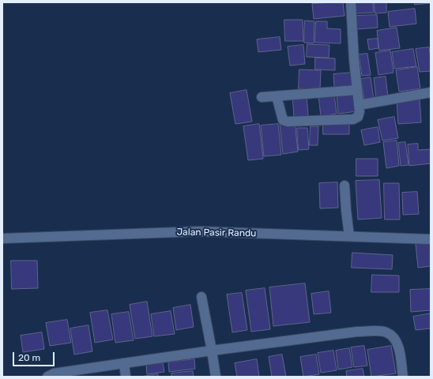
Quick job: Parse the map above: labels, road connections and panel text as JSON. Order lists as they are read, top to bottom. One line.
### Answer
{"streets":{"street":["Jalan Pasir Randu"]},"scale_bar":"20 m"}
